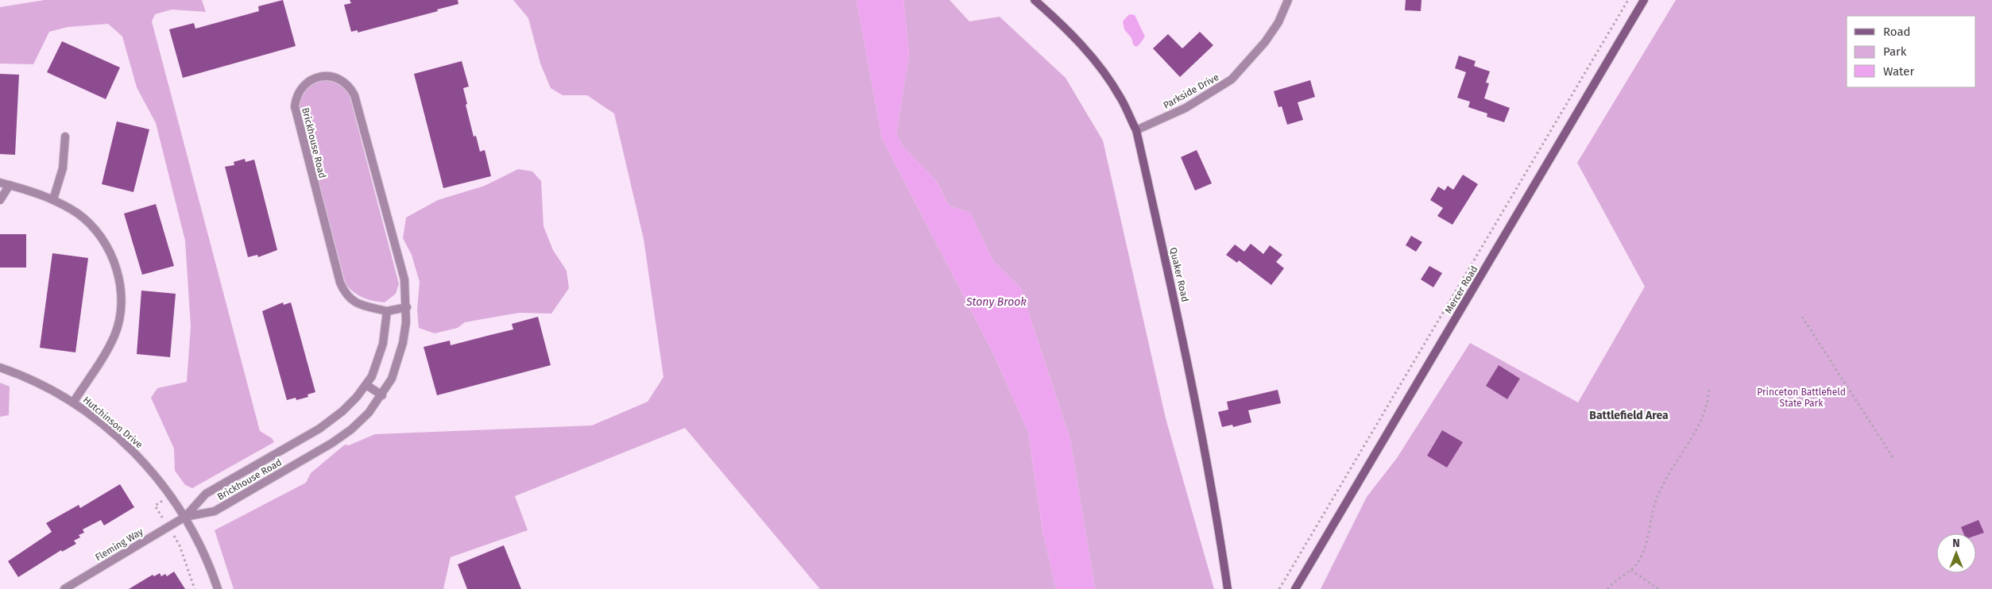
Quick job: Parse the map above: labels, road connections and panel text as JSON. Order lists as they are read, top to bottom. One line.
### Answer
{"streets":{"main road":["Quaker Road","Mercer Road"],"street":["Parkside Drive","Brickhouse Road","Hutchinson Drive","Fleming Way"]},"crossings":[["Parkside Drive","Quaker Road"],["Brickhouse Road","Hutchinson Drive"],["Brickhouse Road","Fleming Way"],["Hutchinson Drive","Fleming Way"]],"districts":["Battlefield Area"],"water":["Stony Brook"],"parks":["Princeton Battlefield State Park"],"legend":["Road","Park","Water"],"north":"top"}
